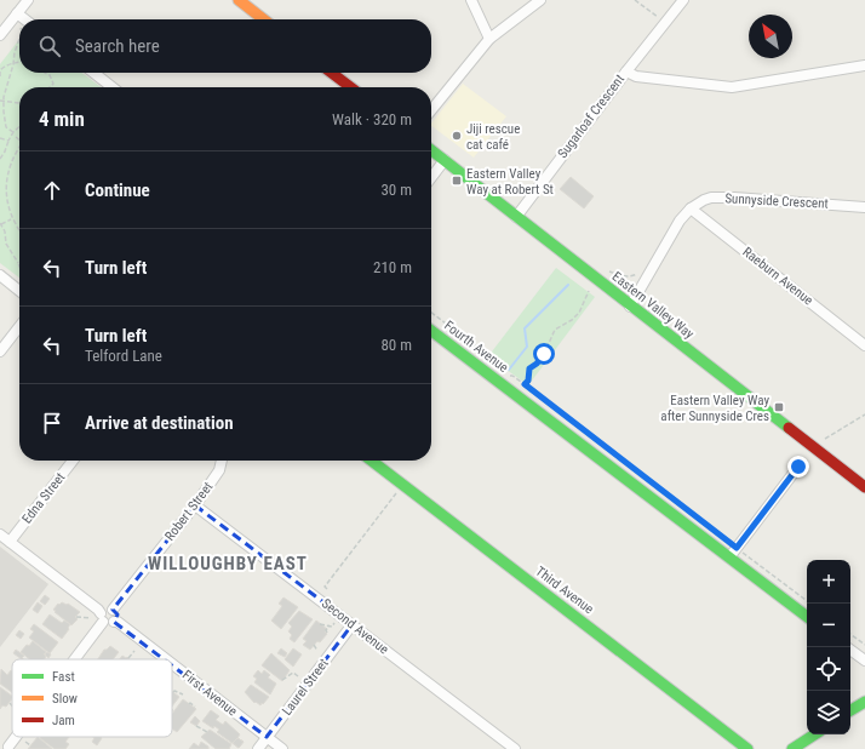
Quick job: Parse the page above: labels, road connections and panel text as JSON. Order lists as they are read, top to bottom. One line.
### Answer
{"streets":{"street":["Sugarloaf Crescent","Sunnyside Crescent","Raeburn Avenue","Eastern Valley Way","Fourth Avenue","Edna Street","Robert Street","Third Avenue","Second Avenue","Laurel Street","First Avenue"]},"crossings":[["Sugarloaf Crescent","Eastern Valley Way"],["Sunnyside Crescent","Raeburn Avenue"],["Sunnyside Crescent","Eastern Valley Way"],["Robert Street","Second Avenue"],["Robert Street","First Avenue"],["Second Avenue","Laurel Street"],["Laurel Street","First Avenue"]],"districts":["WILLOUGHBY EAST"],"places":{"other":["Jiji rescue cat café"],"transit":["Eastern Valley Way at Robert St","Eastern Valley Way after Sunnyside Cres"]},"legend":["Fast","Slow","Jam"],"north":"top left","page":{"search":"Search here","heading":["4 min","Walk · 320 m"],"list":[["Continue","30 m"],["Turn left","210 m"],["Turn left","Telford Lane","80 m"],"Arrive at destination"],"map_buttons":["+","−"]}}
